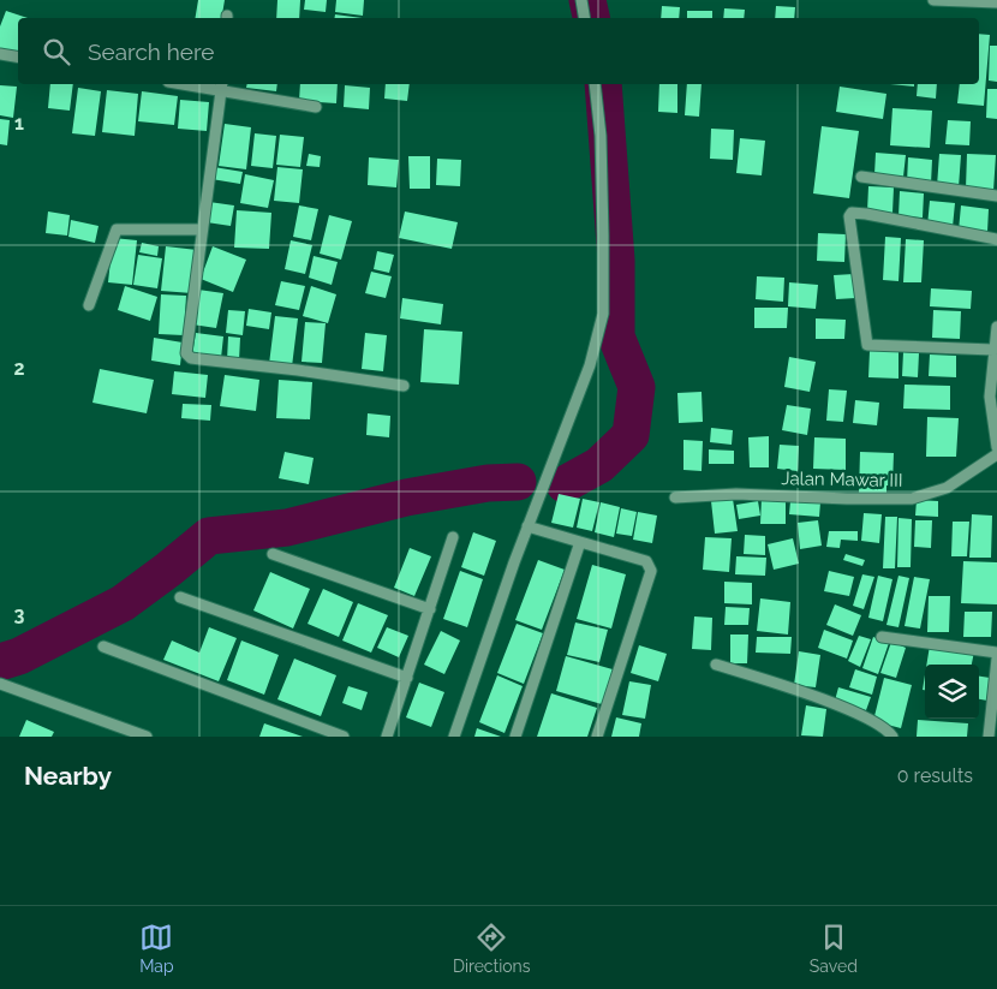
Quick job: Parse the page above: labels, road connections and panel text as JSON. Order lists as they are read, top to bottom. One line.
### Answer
{"streets":{"street":["Jalan Mawar III"]},"page":{"search":"Search here","heading":["Nearby","0 results"],"nav":["Map","Directions","Saved"]},"grid":{"rows":["1","2","3"]}}
